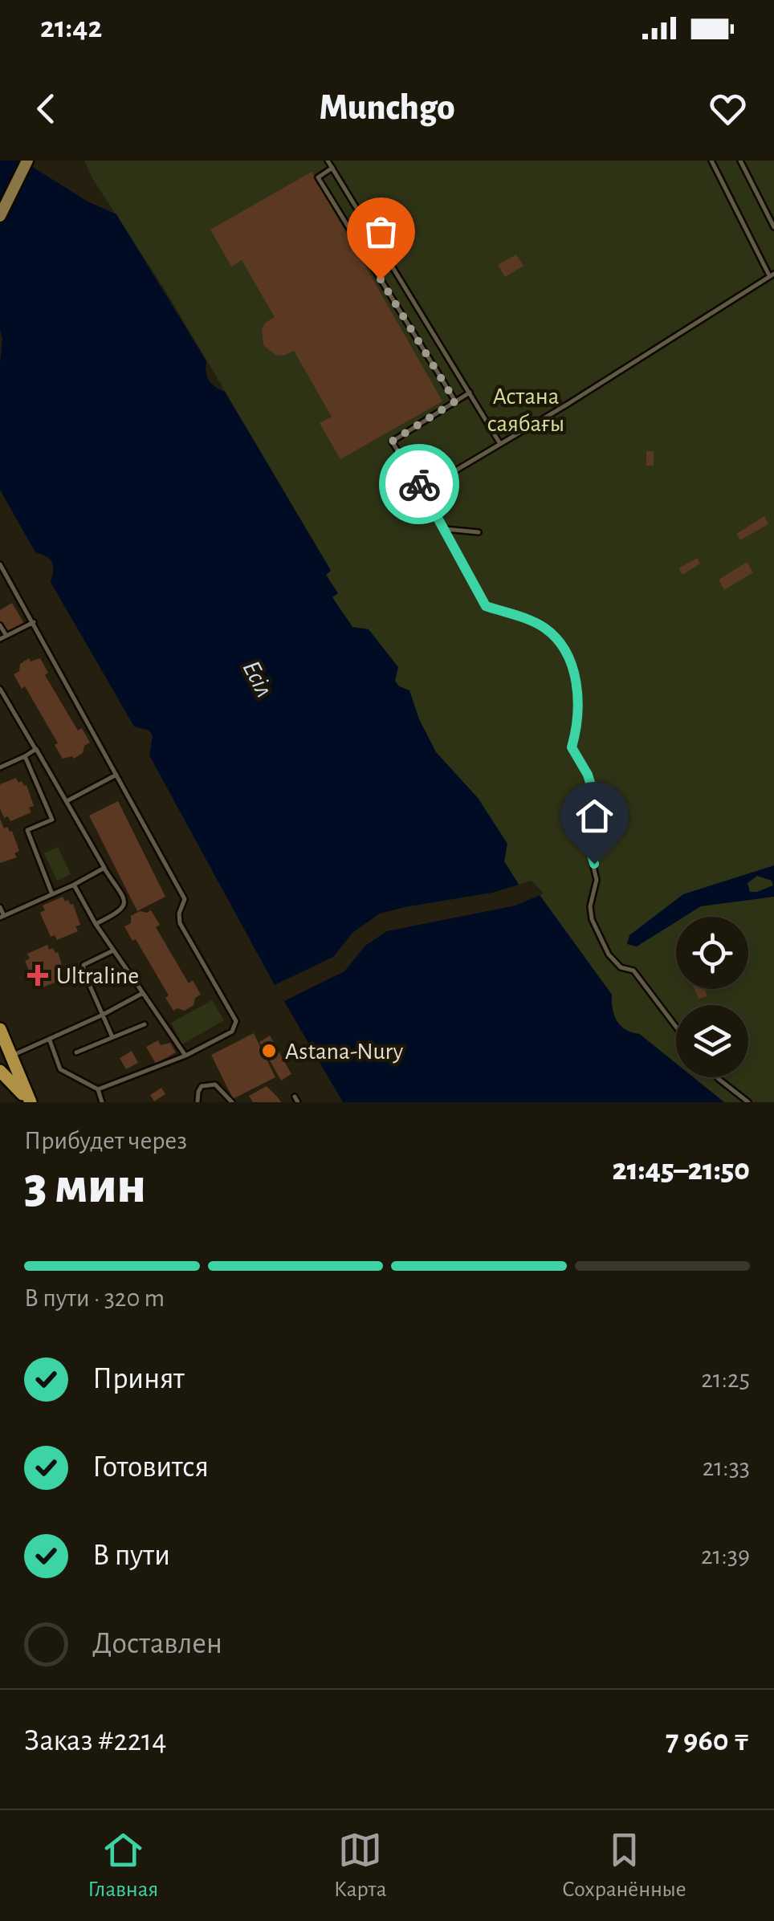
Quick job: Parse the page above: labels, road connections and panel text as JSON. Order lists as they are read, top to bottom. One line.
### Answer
{"water":["Есіл"],"parks":["Астана саябағы"],"places":{"health":["Ultraline"],"other":["Astana-Nury"]},"page":{"status":"21:42","header":"Munchgo","heading":["3 мин","Прибудет через","21:45–21:50"],"panel":["Заказ #2214","7 960 ₸"],"bar":"В пути · 320 m","list":[["Принят","21:25"],["Готовится","21:33"],["В пути","21:39"],"Доставлен"],"tabs":["Главная","Карта","Сохранённые"]}}
